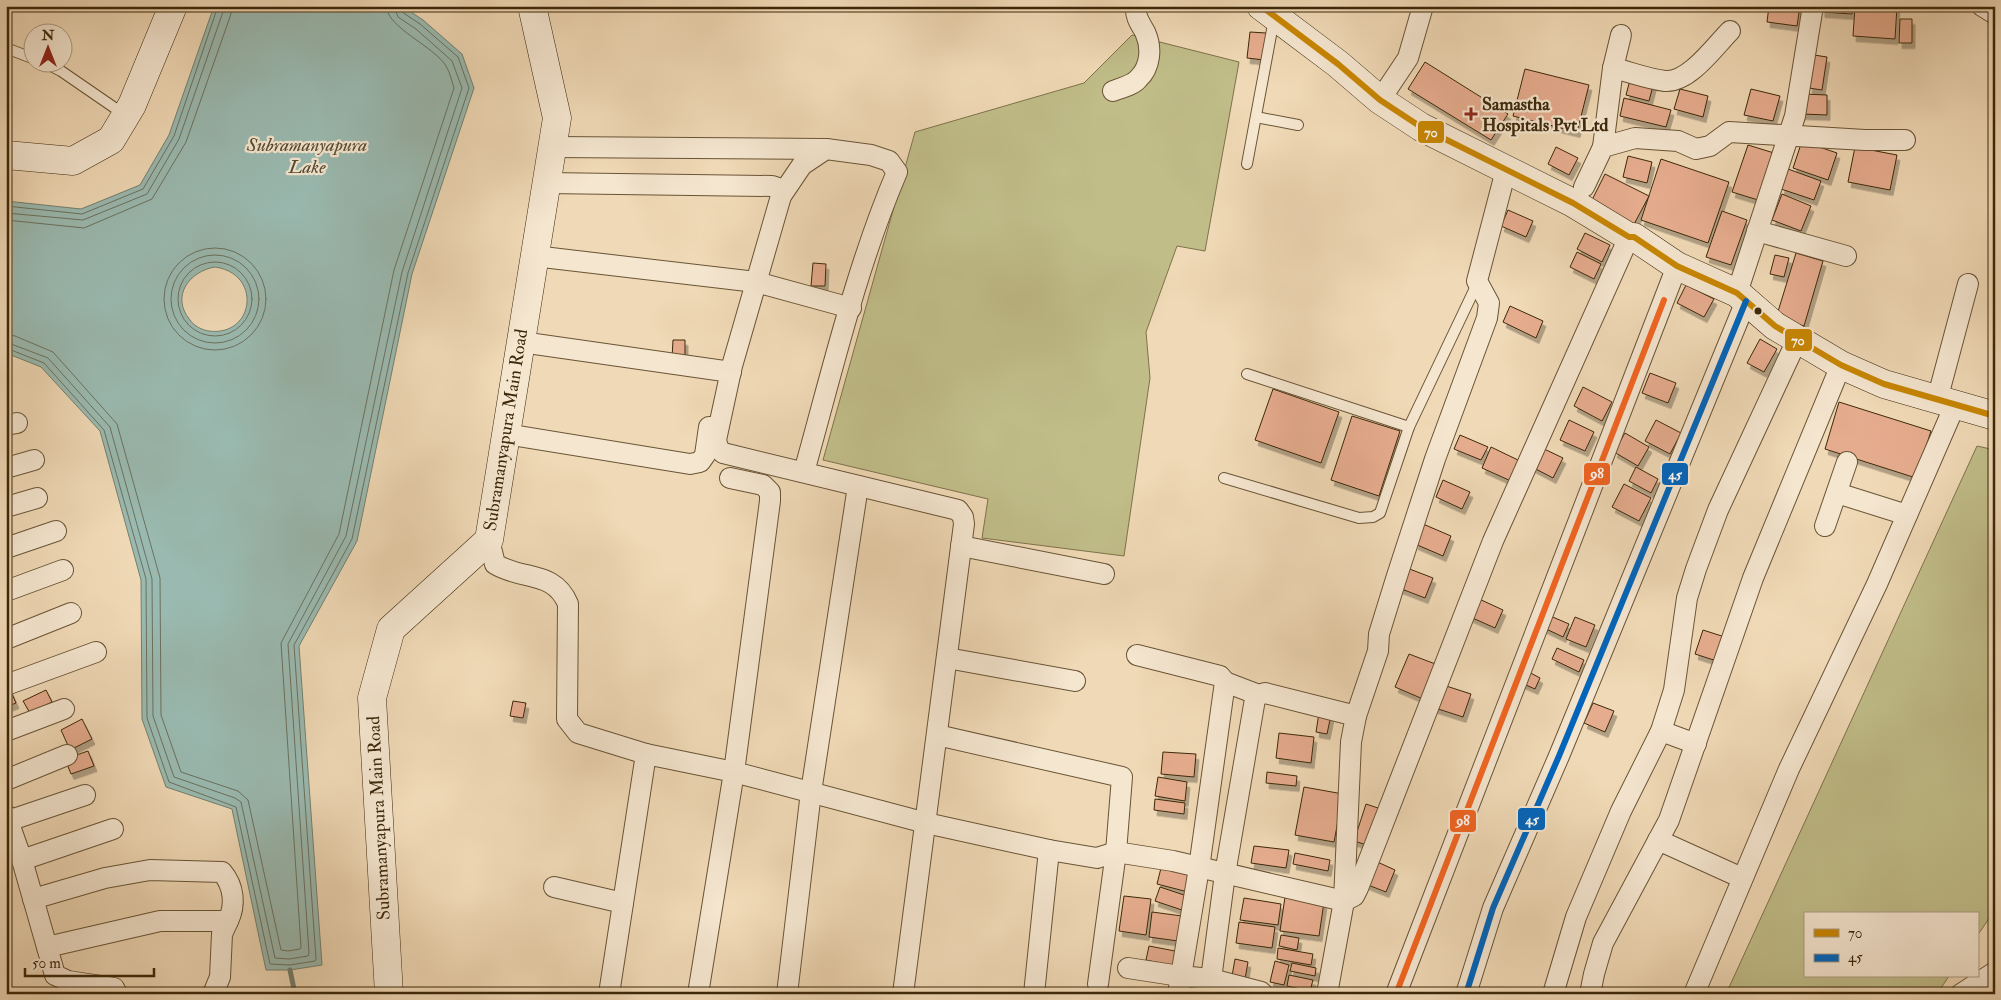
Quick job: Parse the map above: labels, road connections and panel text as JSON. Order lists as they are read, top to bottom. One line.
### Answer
{"streets":{"street":["Subramanyapura Main Road"]},"water":["Subramanyapura Lake"],"places":{"health":["Samastha Hospitals Pvt Ltd"]},"lines":["transit line 70","transit line 98","transit line 45"],"legend":["70","45"],"scale_bar":"50 m","north":"top"}
